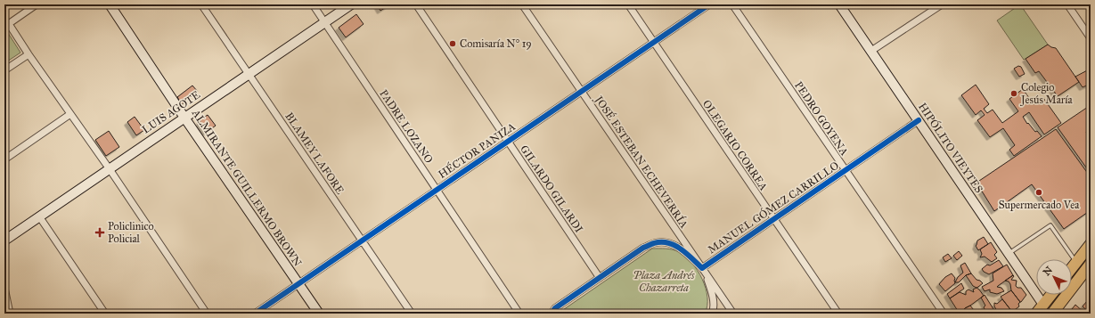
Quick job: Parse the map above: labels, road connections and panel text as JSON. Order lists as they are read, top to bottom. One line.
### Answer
{"streets":{"street":["LUIS AGOTE","PEDRO GOYENA","PADRE LOZANO","OLEGARIO CORREA","HIPÓLITO VIEYTES","HÉCTOR PANIZA","BLAMEY LAFORE","JOSÉ ESTEBAN ECHEVERRÍA","ALMIRANTE GUILLERMO BROWN","GILARDO GILARDI","MANUEL GÓMEZ CARRILLO"]},"crossings":[["LUIS AGOTE","PADRE LOZANO"],["LUIS AGOTE","BLAMEY LAFORE"],["LUIS AGOTE","ALMIRANTE GUILLERMO BROWN"],["PEDRO GOYENA","MANUEL GÓMEZ CARRILLO"],["PADRE LOZANO","HÉCTOR PANIZA"],["OLEGARIO CORREA","HÉCTOR PANIZA"],["OLEGARIO CORREA","MANUEL GÓMEZ CARRILLO"],["HIPÓLITO VIEYTES","MANUEL GÓMEZ CARRILLO"],["HÉCTOR PANIZA","BLAMEY LAFORE"],["HÉCTOR PANIZA","JOSÉ ESTEBAN ECHEVERRÍA"],["HÉCTOR PANIZA","ALMIRANTE GUILLERMO BROWN"],["HÉCTOR PANIZA","GILARDO GILARDI"],["JOSÉ ESTEBAN ECHEVERRÍA","MANUEL GÓMEZ CARRILLO"],["GILARDO GILARDI","MANUEL GÓMEZ CARRILLO"]],"parks":["Plaza Andrés Chazarreta"],"places":{"other":["Comisaría N° 19","Colegio Jesús María","Supermercado Vea"],"health":["Policlinico Policial"]},"north":"top left"}
